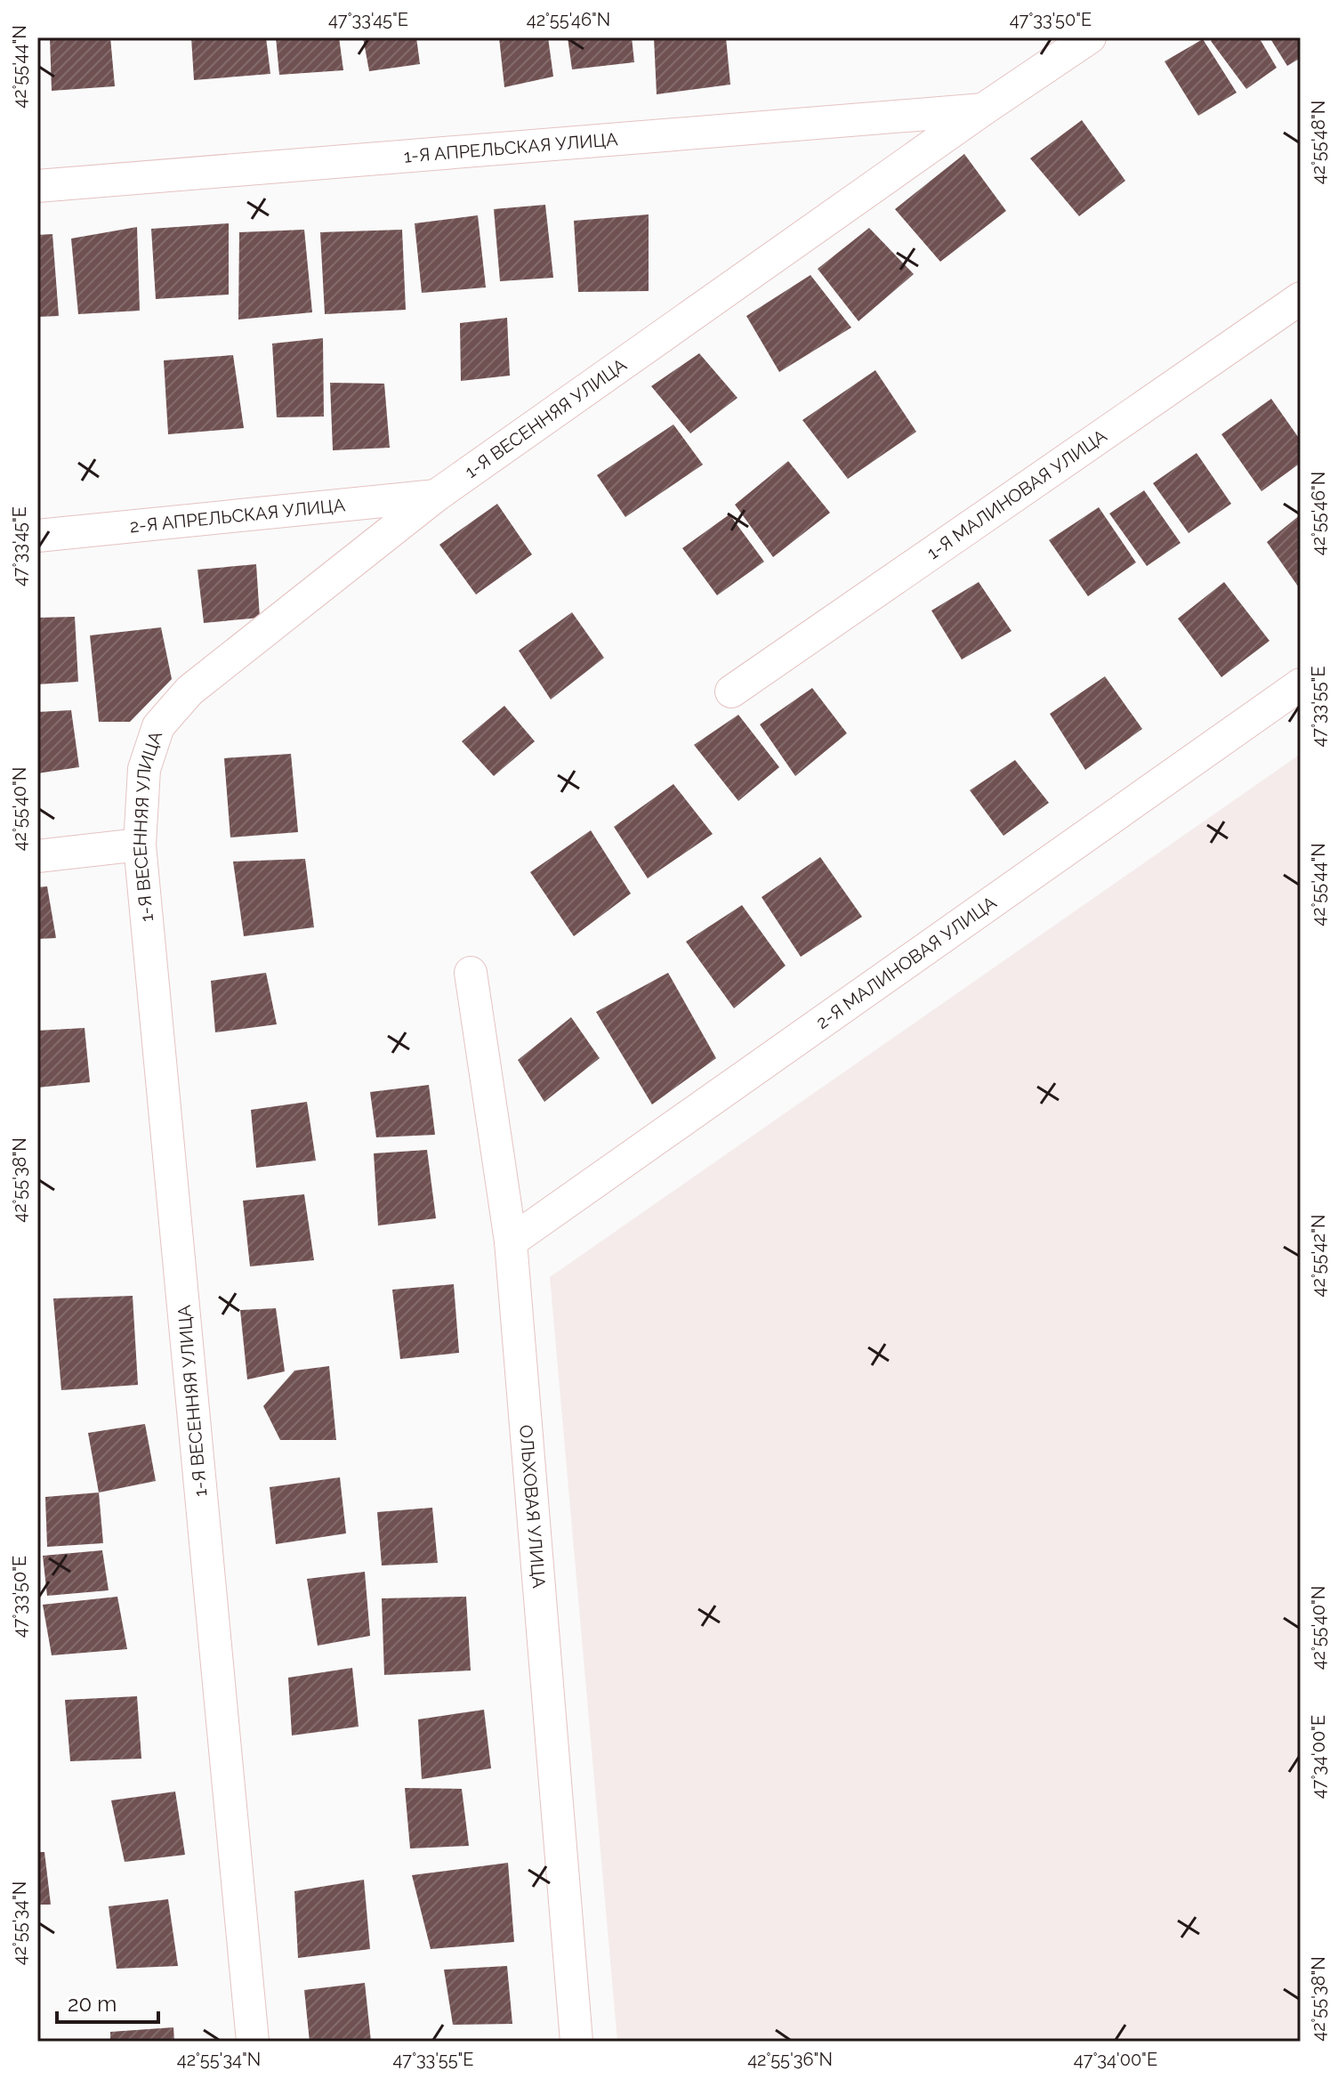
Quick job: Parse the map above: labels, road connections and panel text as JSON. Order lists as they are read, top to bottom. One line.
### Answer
{"streets":{"street":["1-Я АПРЕЛЬСКАЯ УЛИЦА","1-Я ВЕСЕННЯЯ УЛИЦА","1-Я МАЛИНОВАЯ УЛИЦА","2-Я АПРЕЛЬСКАЯ УЛИЦА","2-Я МАЛИНОВАЯ УЛИЦА","ОЛЬХОВАЯ УЛИЦА"]},"crossings":[["1-Я АПРЕЛЬСКАЯ УЛИЦА","1-Я ВЕСЕННЯЯ УЛИЦА"],["1-Я ВЕСЕННЯЯ УЛИЦА","2-Я АПРЕЛЬСКАЯ УЛИЦА"],["2-Я МАЛИНОВАЯ УЛИЦА","ОЛЬХОВАЯ УЛИЦА"]],"scale_bar":"20 m","coordinates":["47°33'45\"E","42°55'46\"N","47°33'50\"E","42°55'44\"N","42°55'48\"N","47°33'55\"E","42°55'40\"N","42°55'38\"N","42°55'42\"N","47°34'00\"E","42°55'34\"N","42°55'36\"N"]}
